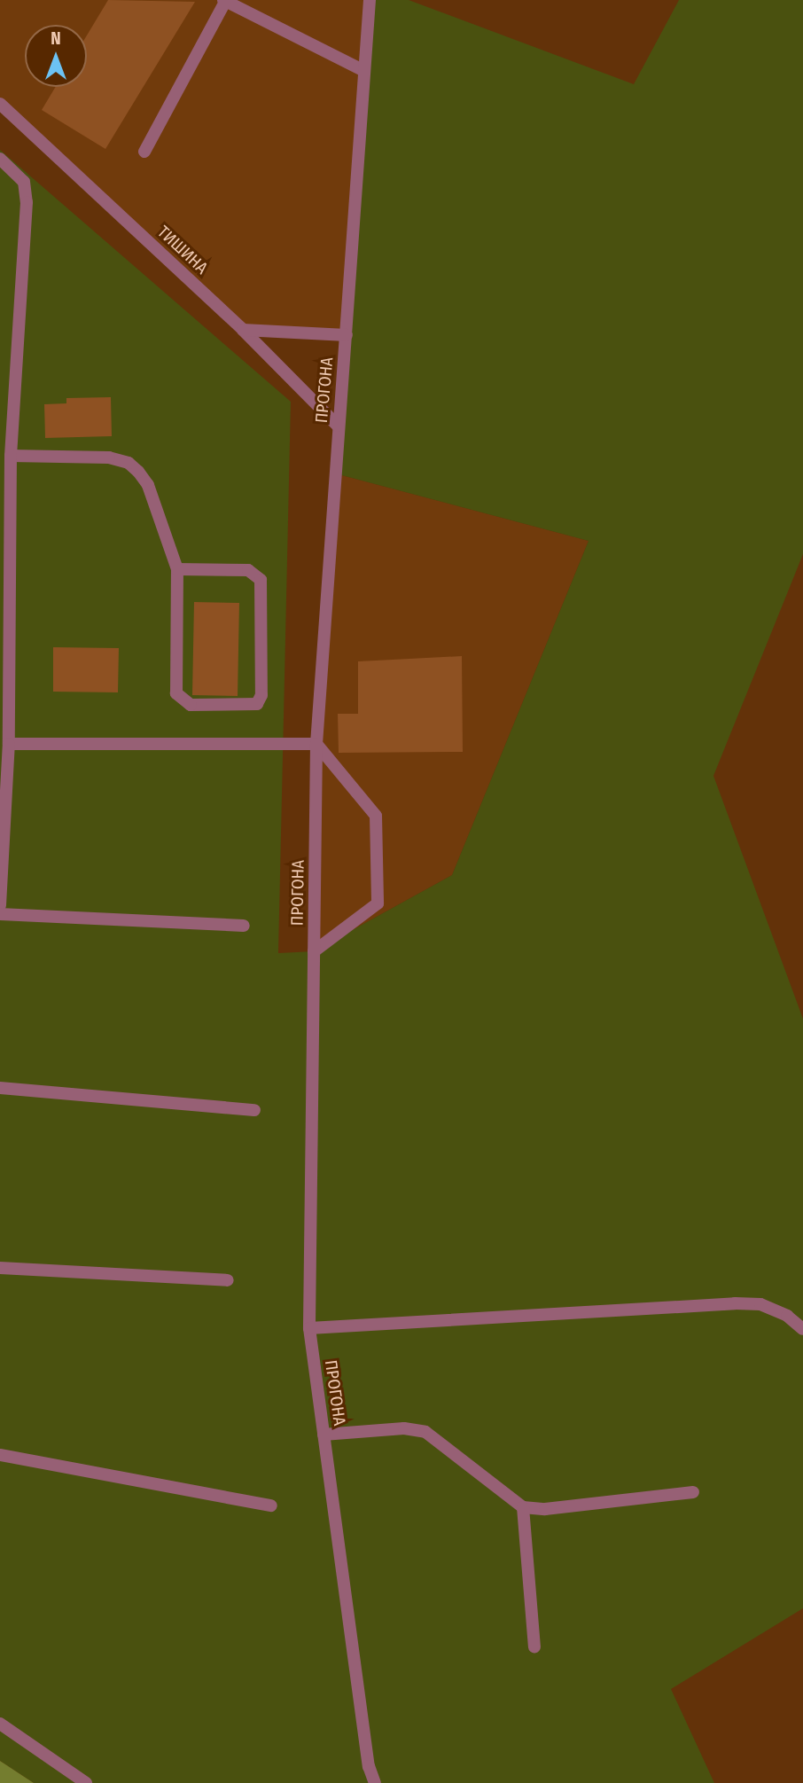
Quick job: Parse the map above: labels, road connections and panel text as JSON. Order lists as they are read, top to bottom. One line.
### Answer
{"streets":{"street":["ТИШИНА","ПРОГОНА"]},"crossings":[["ТИШИНА","ПРОГОНА"]],"north":"top"}
